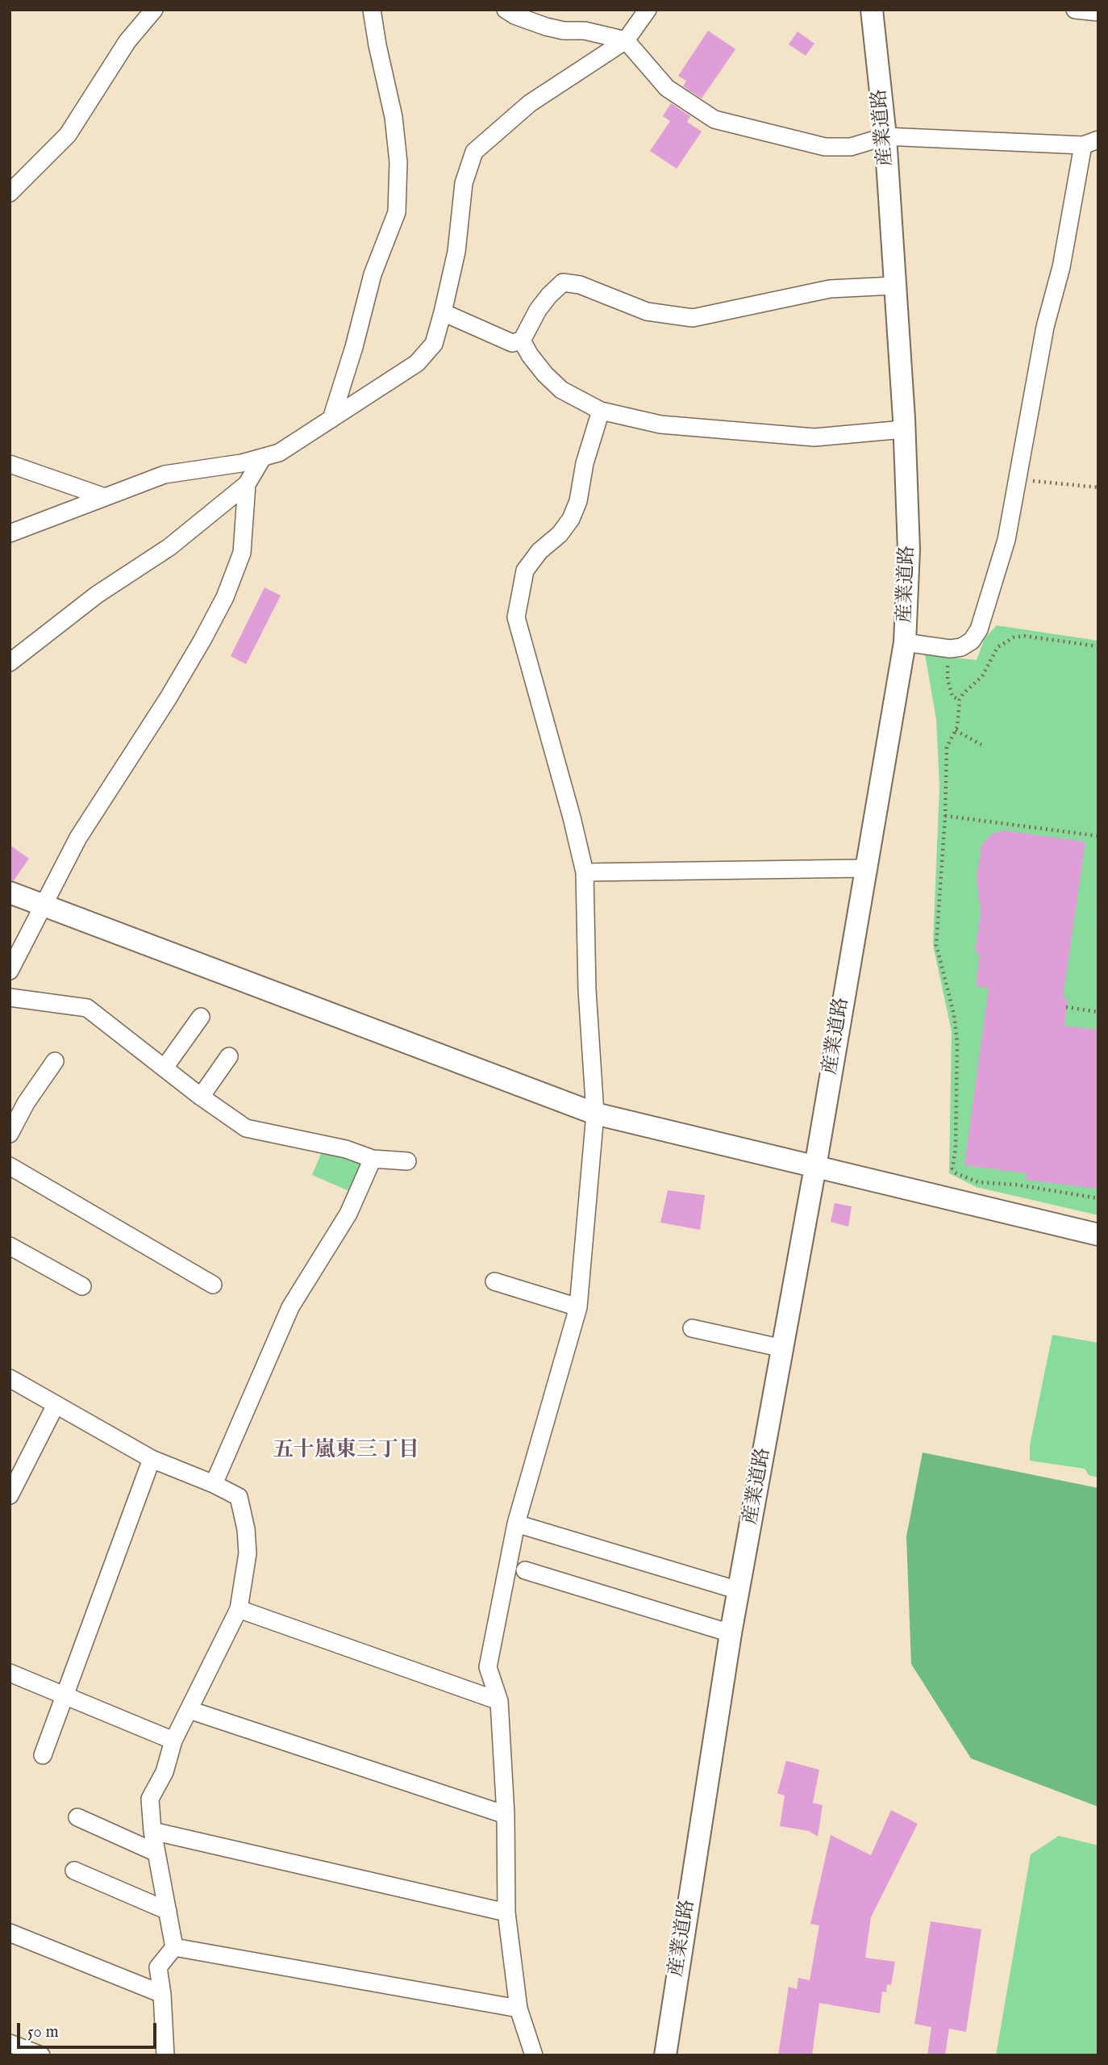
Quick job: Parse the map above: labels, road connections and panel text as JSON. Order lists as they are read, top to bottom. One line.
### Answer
{"streets":{"street":["産業道路"]},"districts":["五十嵐東三丁目"],"scale_bar":"50 m"}
